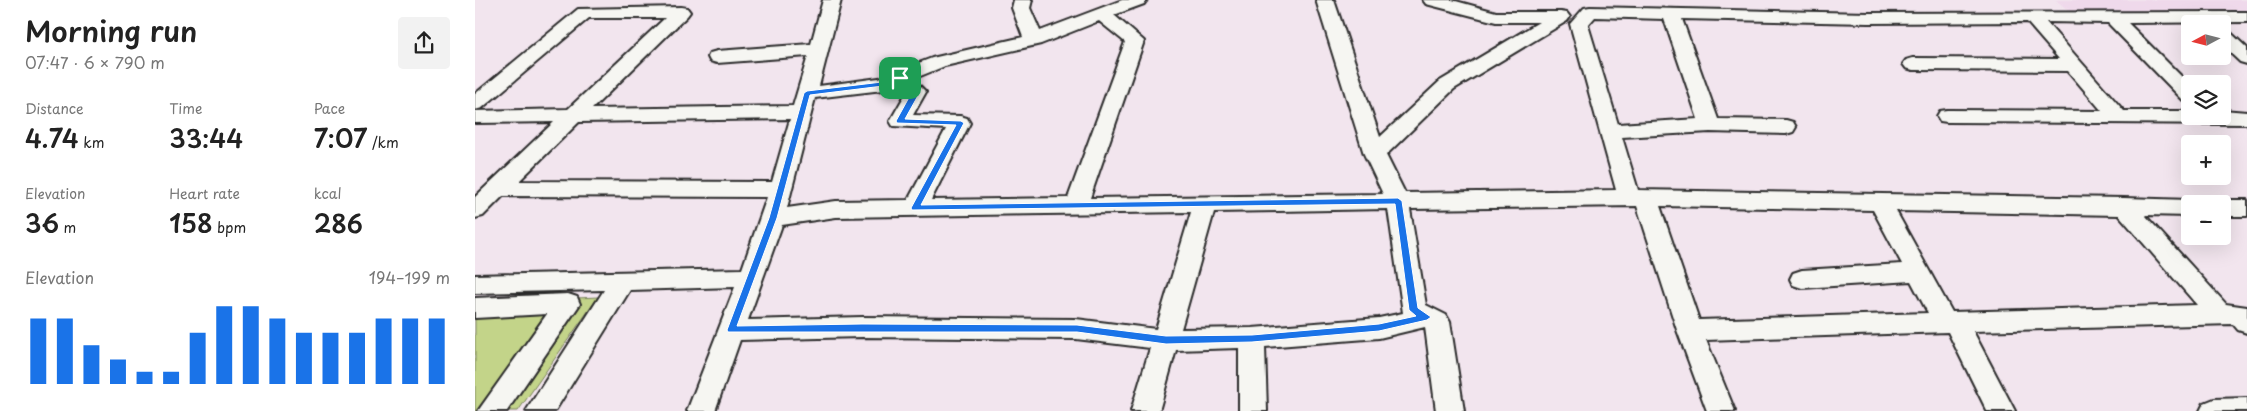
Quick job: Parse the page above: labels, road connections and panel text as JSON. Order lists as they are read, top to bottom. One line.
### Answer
{"north":"left","page":{"heading":["Morning run","07:47 · 6 × 790 m"],"map_buttons":["+","−"],"stats":[["Distance","4.74 km"],["Time","33:44"],["Pace","7:07 /km"],["Elevation","36 m"],["Heart rate","158 bpm"],["kcal","286"]],"chart":["Elevation","194–199 m"]}}
